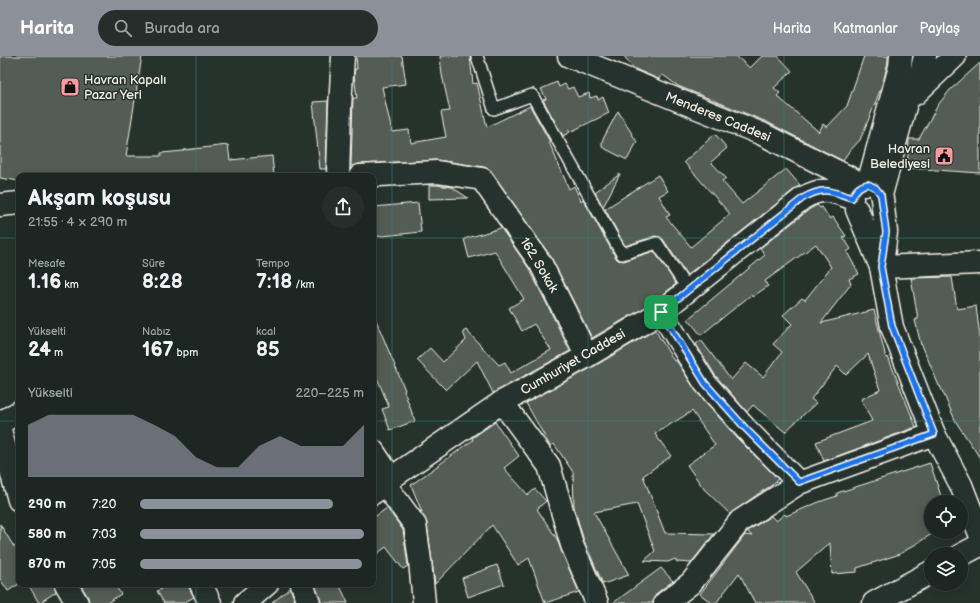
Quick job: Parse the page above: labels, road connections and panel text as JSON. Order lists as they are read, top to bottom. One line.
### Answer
{"streets":{"street":["Menderes Caddesi","162. Sokak","Cumhuriyet Caddesi"]},"crossings":[["Menderes Caddesi","Cumhuriyet Caddesi"],["162. Sokak","Cumhuriyet Caddesi"]],"places":{"shop":["Havran Kapalı Pazar Yeri"],"public building":["Havran Belediyesi"]},"page":{"header":"Harita","search":"Burada ara","nav":["Harita","Katmanlar","Paylaş"],"heading":["Akşam koşusu","21:55 · 4 × 290 m"],"stats":[["Mesafe","1.16 km"],["Süre","8:28"],["Tempo","7:18 /km"],["Yükselti","24 m"],["Nabız","167 bpm"],["kcal","85"]],"chart":["Yükselti","220–225 m"],"list":[{"name":"290 m","note":"7:20"},{"name":"580 m","note":"7:03"},{"name":"870 m","note":"7:05"}]}}
